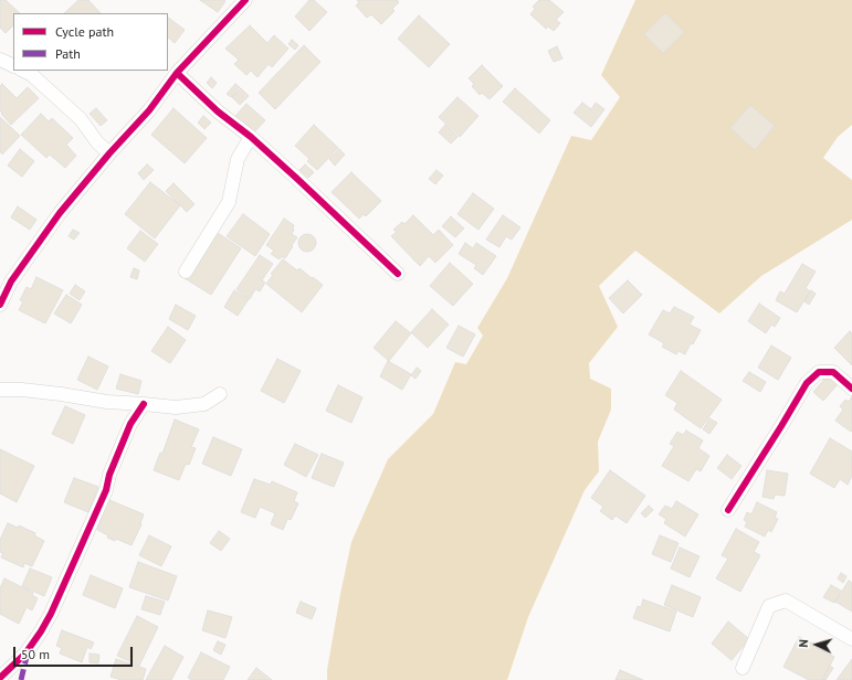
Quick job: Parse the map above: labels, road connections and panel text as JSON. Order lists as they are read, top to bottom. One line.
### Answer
{"legend":["Cycle path","Path"],"scale_bar":"50 m","north":"left"}
